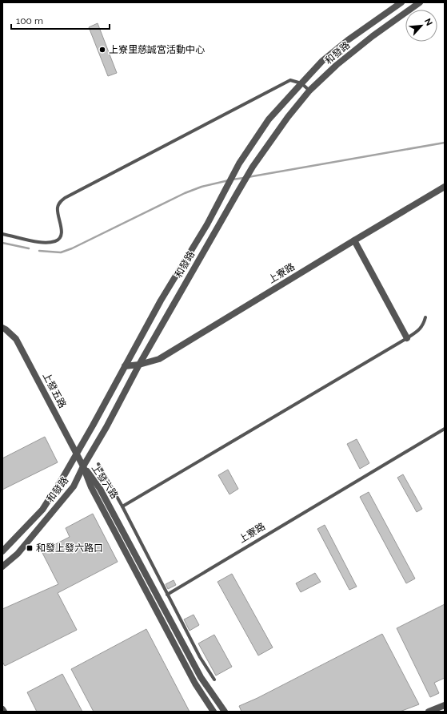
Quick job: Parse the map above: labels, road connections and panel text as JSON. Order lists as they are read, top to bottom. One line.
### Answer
{"streets":{"street":["和發路","上寮路","上發五路","上發六路"]},"crossings":[["和發路","上寮路"],["和發路","上發五路"],["和發路","上發六路"],["上發五路","上發六路"]],"places":{"other":["上寮里慈誠宮活動中心"],"transit":["和發上發六路口"]},"scale_bar":"100 m","north":"top right"}
